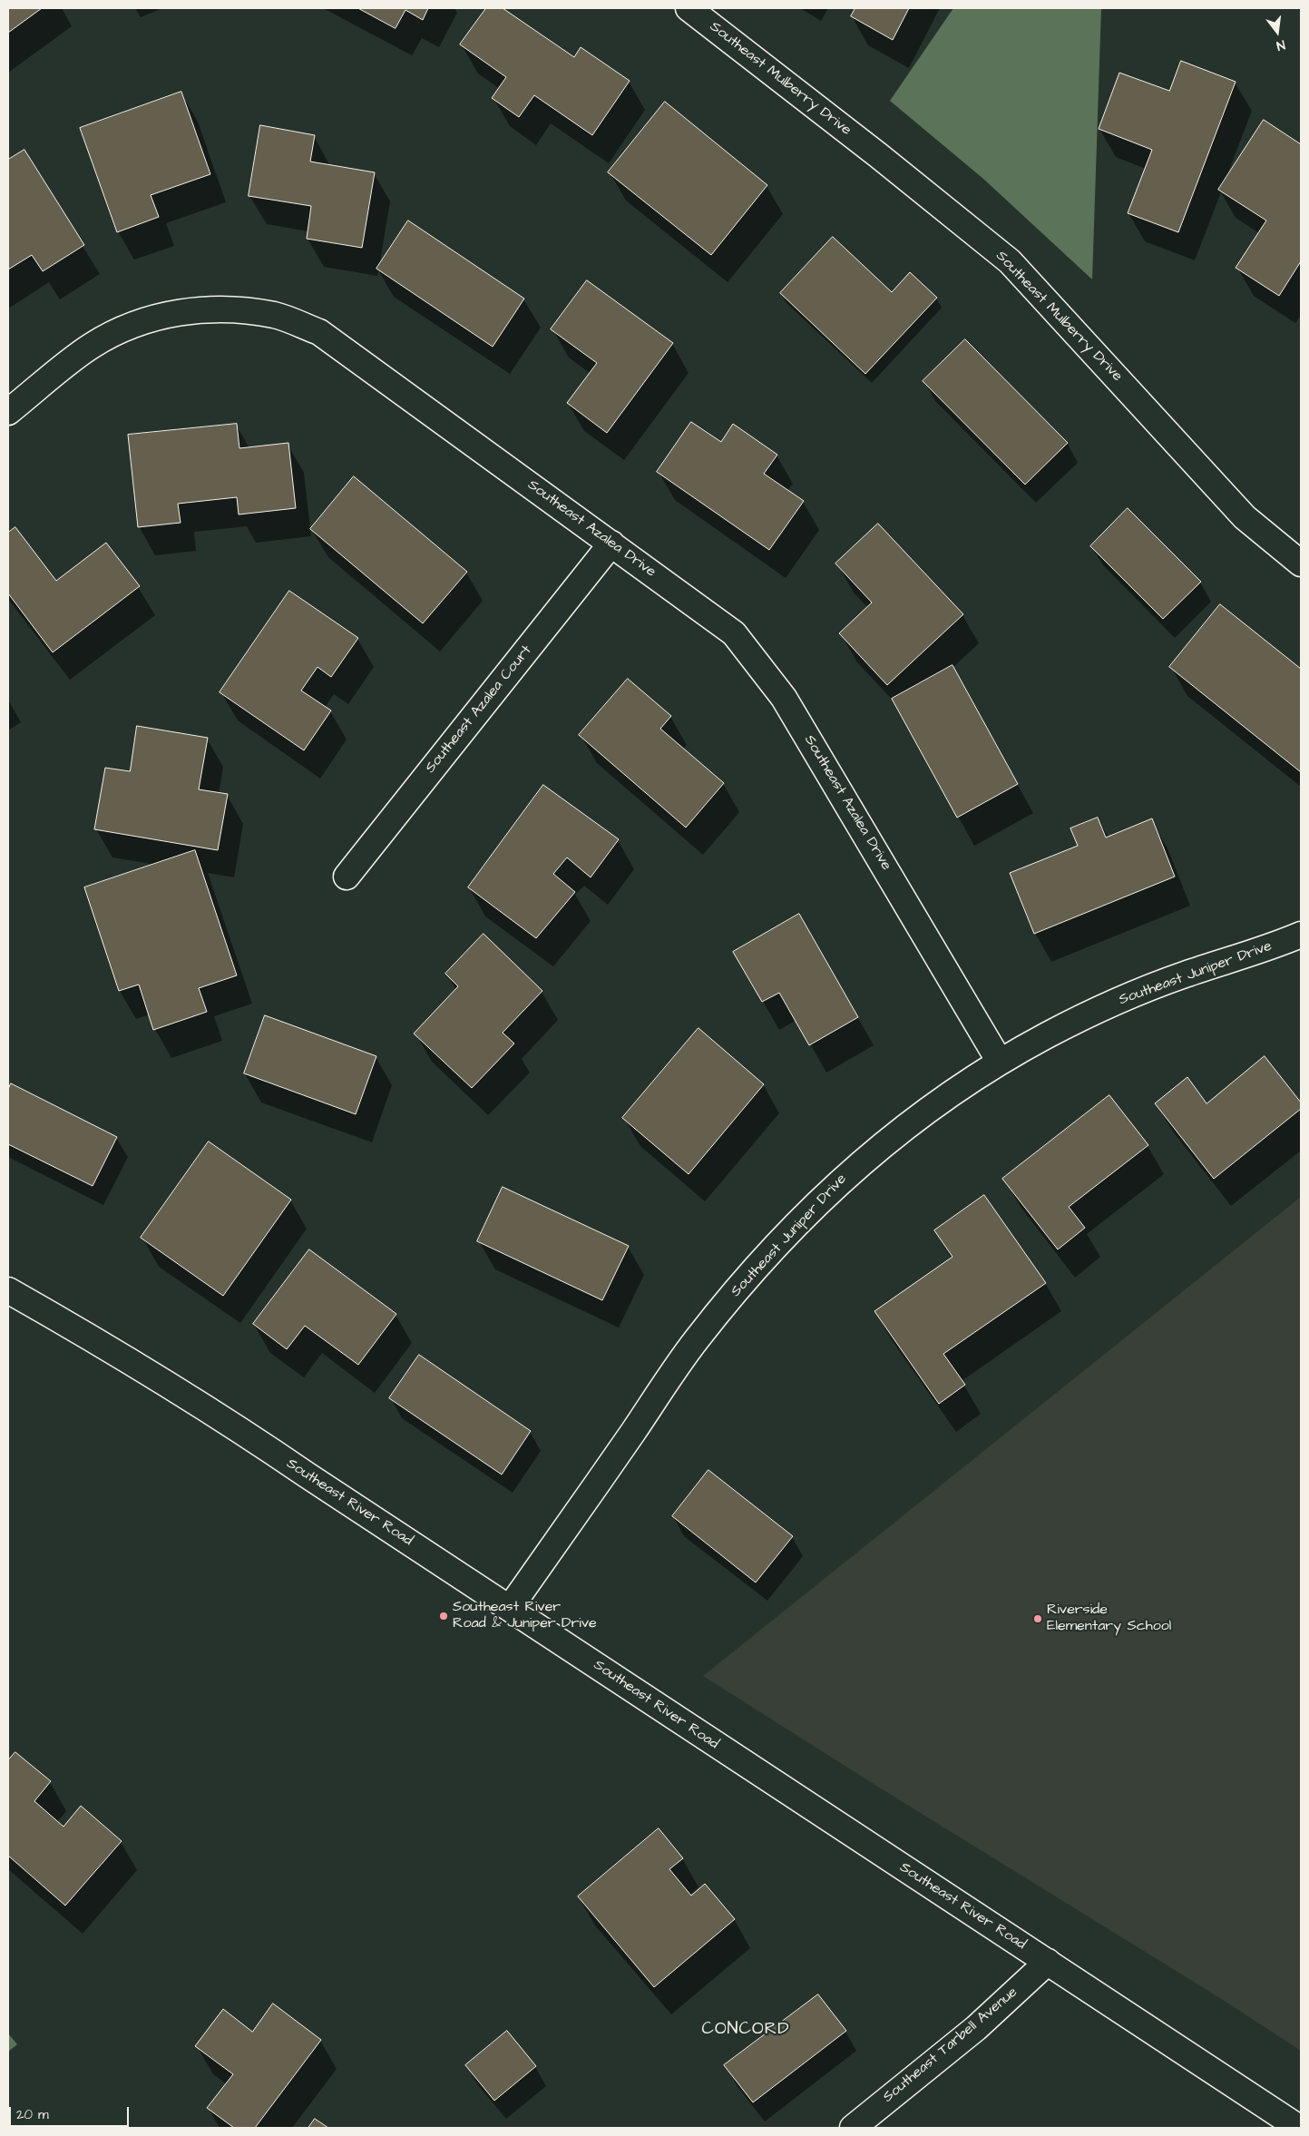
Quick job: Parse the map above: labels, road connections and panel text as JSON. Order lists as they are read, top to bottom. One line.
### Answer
{"streets":{"street":["Southeast Mulberry Drive","Southeast Azalea Drive","Southeast Azalea Court","Southeast Juniper Drive","Southeast River Road","Southeast Tarbell Avenue"]},"crossings":[["Southeast Azalea Drive","Southeast Azalea Court"],["Southeast Azalea Drive","Southeast Juniper Drive"],["Southeast Juniper Drive","Southeast River Road"],["Southeast River Road","Southeast Tarbell Avenue"]],"districts":["CONCORD"],"places":["Southeast River Road & Juniper Drive","Riverside Elementary School"],"scale_bar":"20 m","north":"bottom"}
